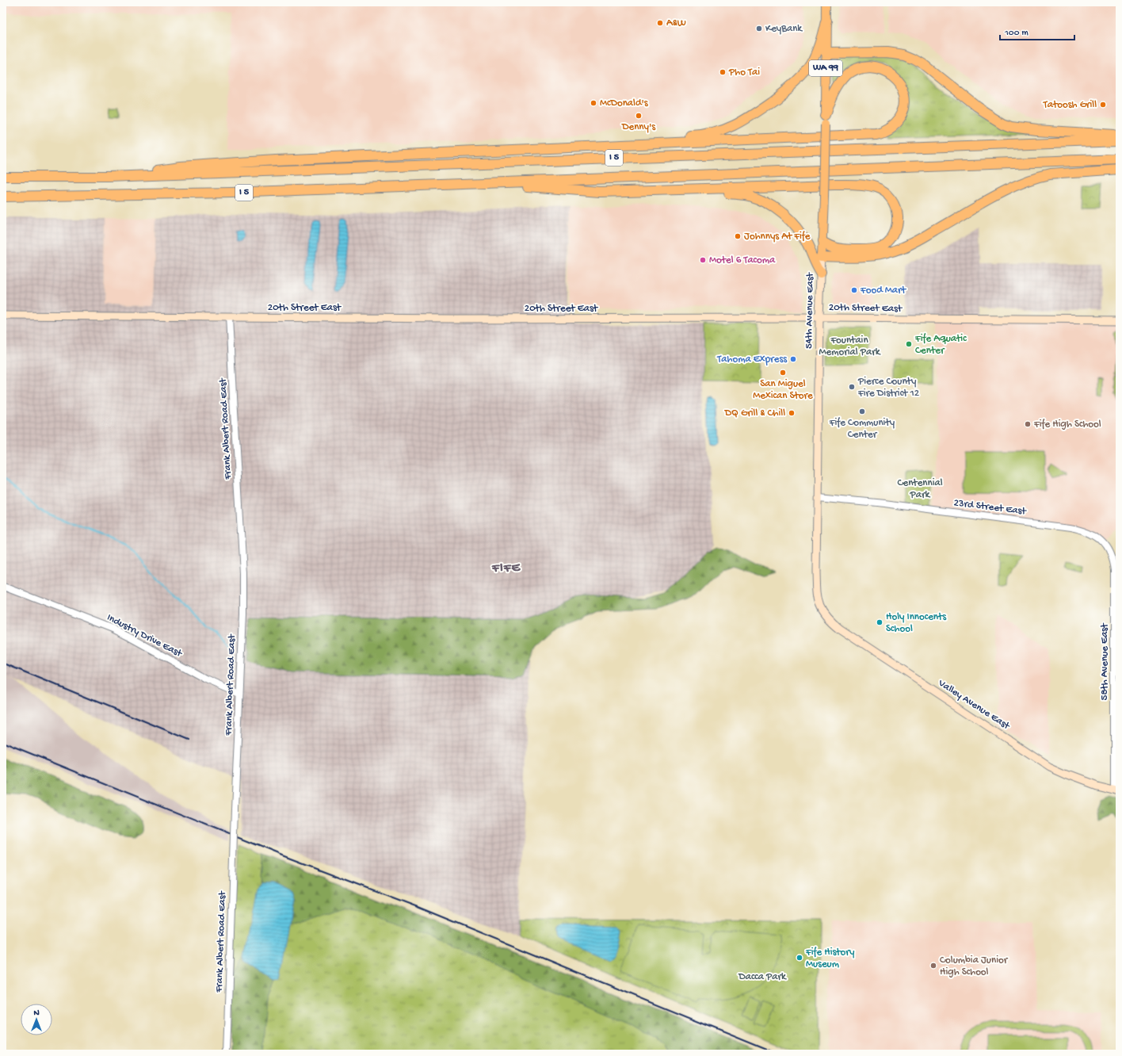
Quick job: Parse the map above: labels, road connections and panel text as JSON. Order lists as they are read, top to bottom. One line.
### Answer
{"streets":{"highway":["I 5"],"main road":["WA 99","20th Street East","54th Avenue East","Valley Avenue East"],"street":["Frank Albert Road East","23rd Street East","Industry Drive East","58th Avenue East"]},"crossings":[["20th Street East","54th Avenue East"],["20th Street East","Frank Albert Road East"],["54th Avenue East","23rd Street East"],["54th Avenue East","Valley Avenue East"],["Frank Albert Road East","Industry Drive East"],["23rd Street East","58th Avenue East"],["58th Avenue East","Valley Avenue East"]],"districts":["FIFE"],"parks":["Fountain Memorial Park","Centennial Park","Dacca Park"],"places":["A&W","KeyBank","Pho Tai","McDonald's","Tatoosh Grill","Denny's","Johnnys At Fife","Motel 6 Tacoma","Food Mart","Fife Aquatic Center","Tahoma Express","San Miguel Mexican Store","Pierce County Fire District 12","Fife Community Center","DQ Grill & Chill","Fife High School","Holy Innocents School","Fife History Museum","Columbia Junior High School"],"scale_bar":"100 m","north":"top"}
